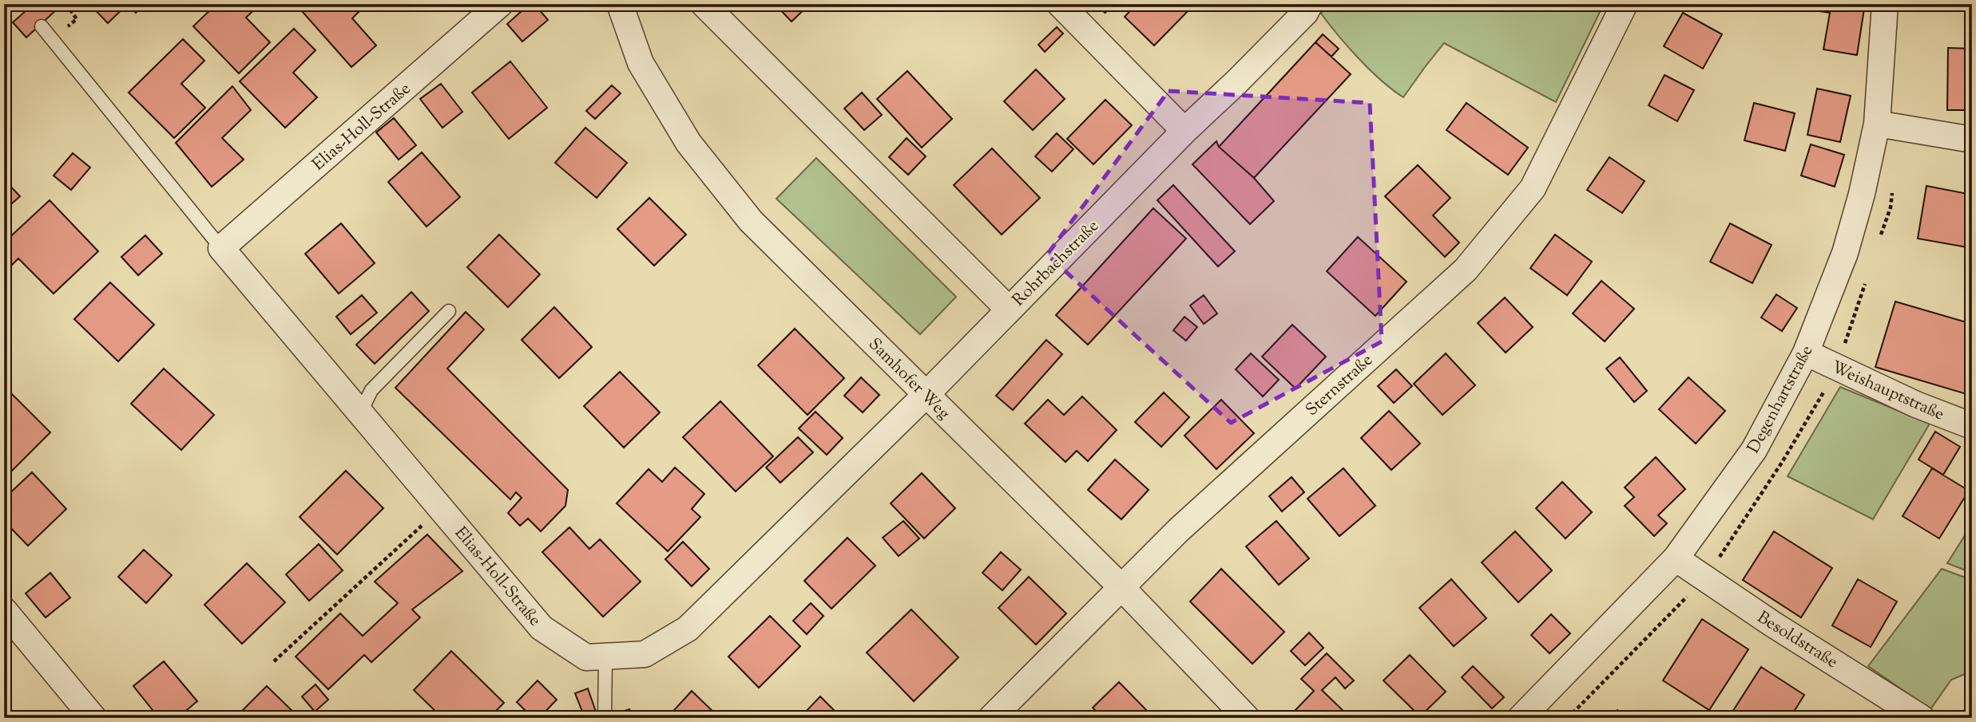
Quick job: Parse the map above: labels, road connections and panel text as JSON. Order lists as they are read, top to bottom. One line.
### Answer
{"streets":{"street":["Elias-Holl-Straße","Rohrbachstraße","Samhofer Weg","Sternstraße","Weishauptstraße","Degenhartstraße","Besoldstraße"]},"crossings":[["Elias-Holl-Straße","Rohrbachstraße"],["Elias-Holl-Straße","Samhofer Weg"],["Rohrbachstraße","Samhofer Weg"],["Samhofer Weg","Sternstraße"],["Weishauptstraße","Degenhartstraße"],["Degenhartstraße","Besoldstraße"]]}
